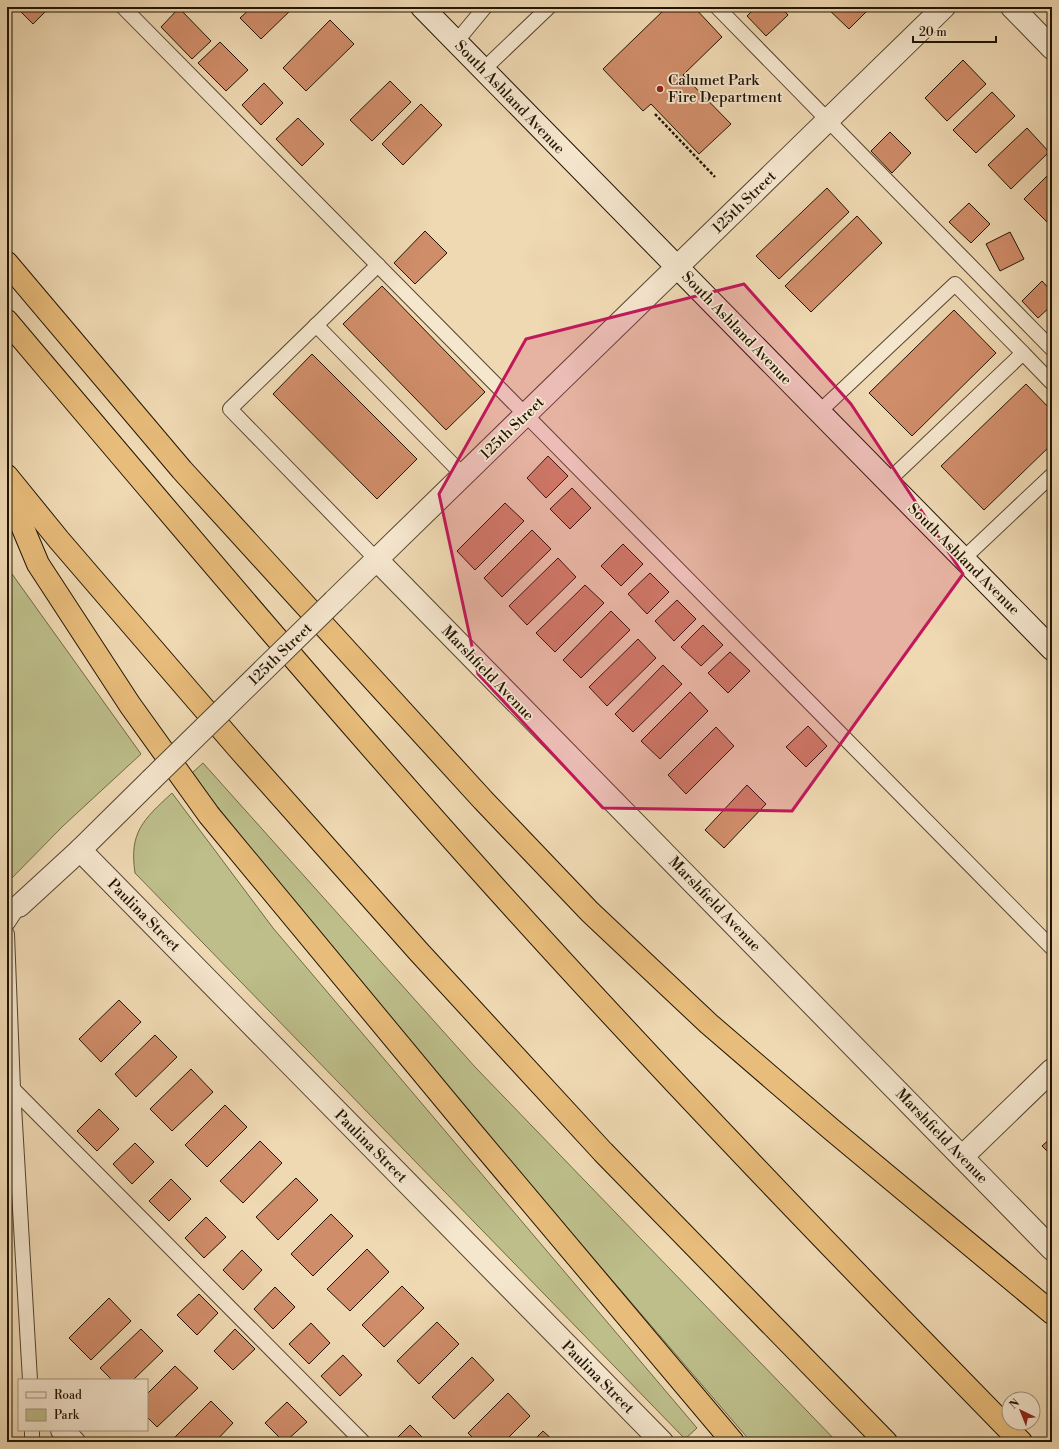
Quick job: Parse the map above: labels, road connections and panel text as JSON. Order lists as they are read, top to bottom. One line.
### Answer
{"streets":{"street":["South Ashland Avenue","125th Street","Marshfield Avenue","Paulina Street"]},"crossings":[["South Ashland Avenue","125th Street"],["125th Street","Marshfield Avenue"],["125th Street","Paulina Street"]],"places":["Calumet Park Fire Department"],"legend":["Road","Park"],"scale_bar":"20 m","north":"top left"}
